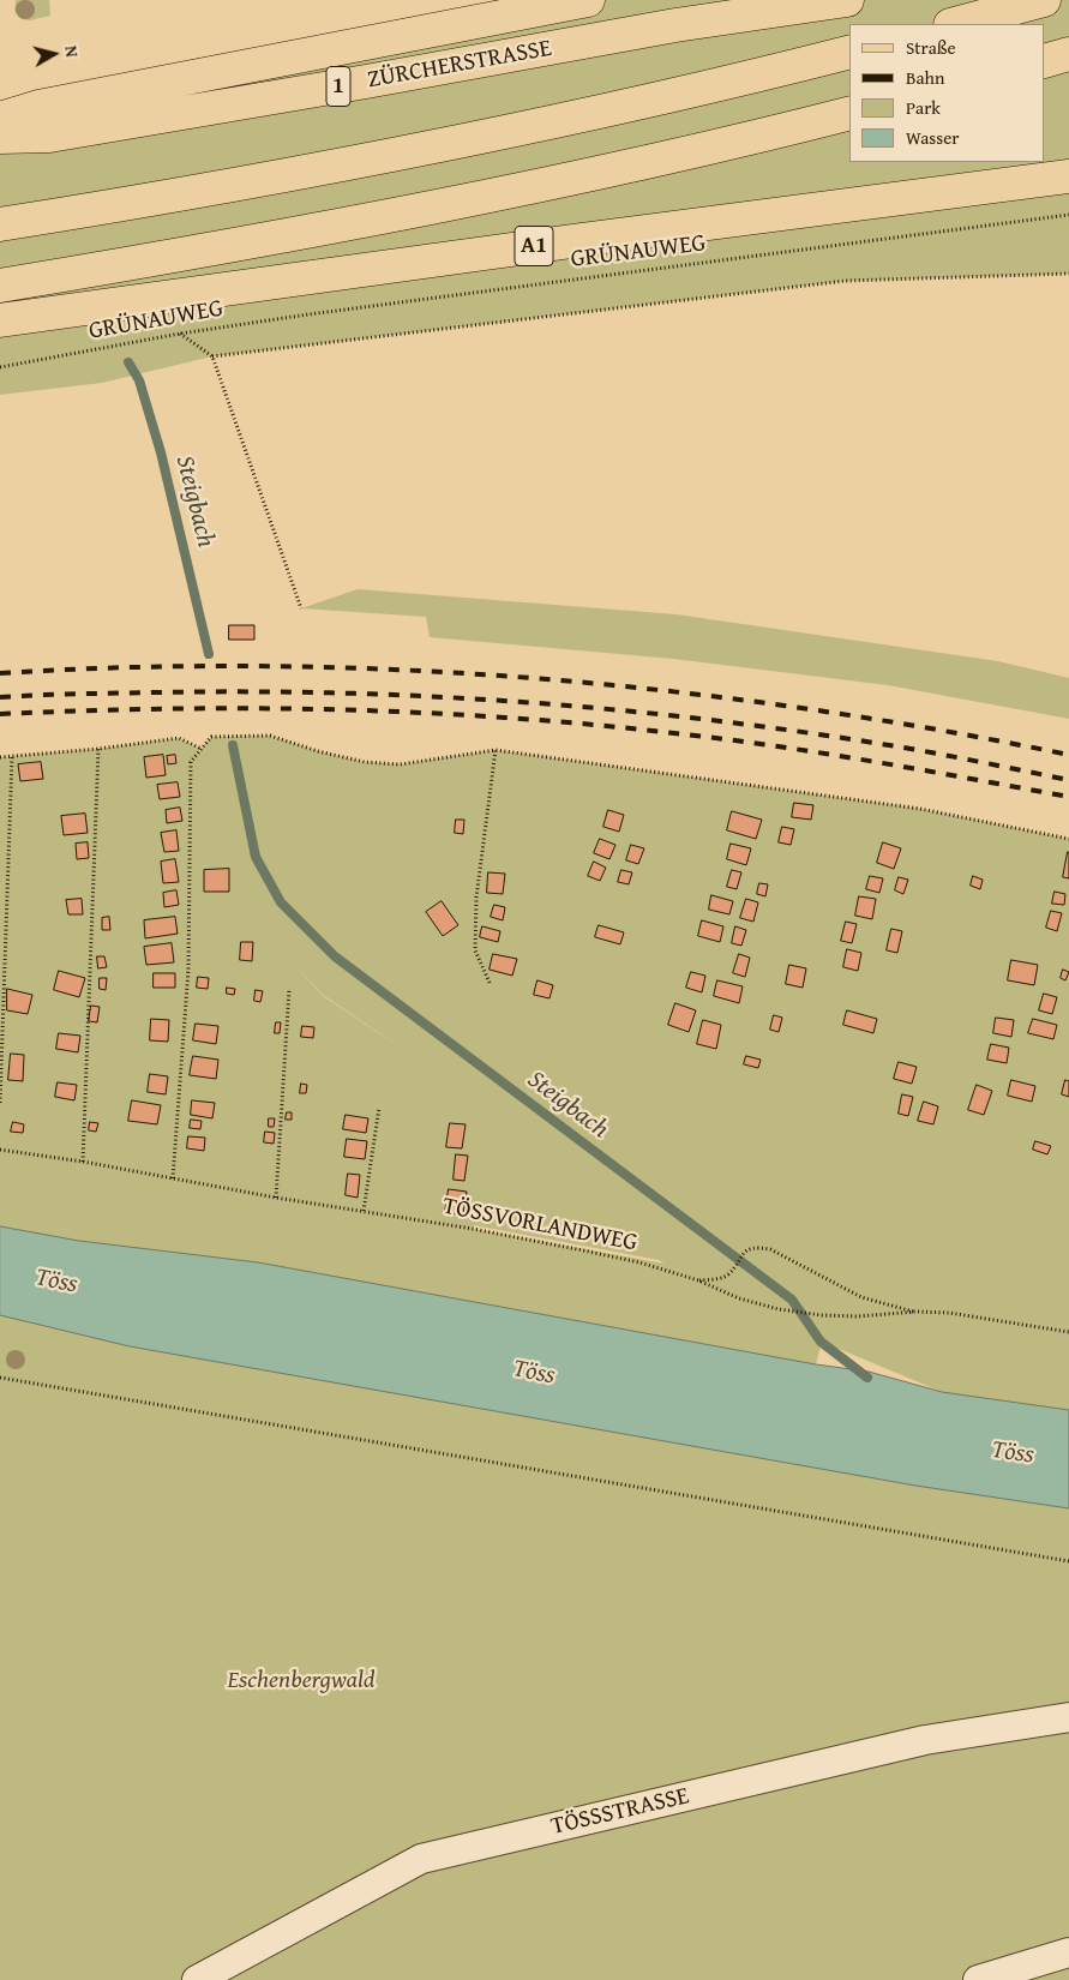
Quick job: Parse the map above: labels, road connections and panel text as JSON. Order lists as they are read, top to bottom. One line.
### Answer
{"streets":{"main road":["ZÜRCHERSTRASSE","1","A1"],"street":["TÖSSSTRASSE"],"path":["GRÜNAUWEG","TÖSSVORLANDWEG"]},"water":["Steigbach","Töss"],"parks":["Eschenbergwald"],"legend":["Straße","Bahn","Park","Wasser"],"north":"right"}
